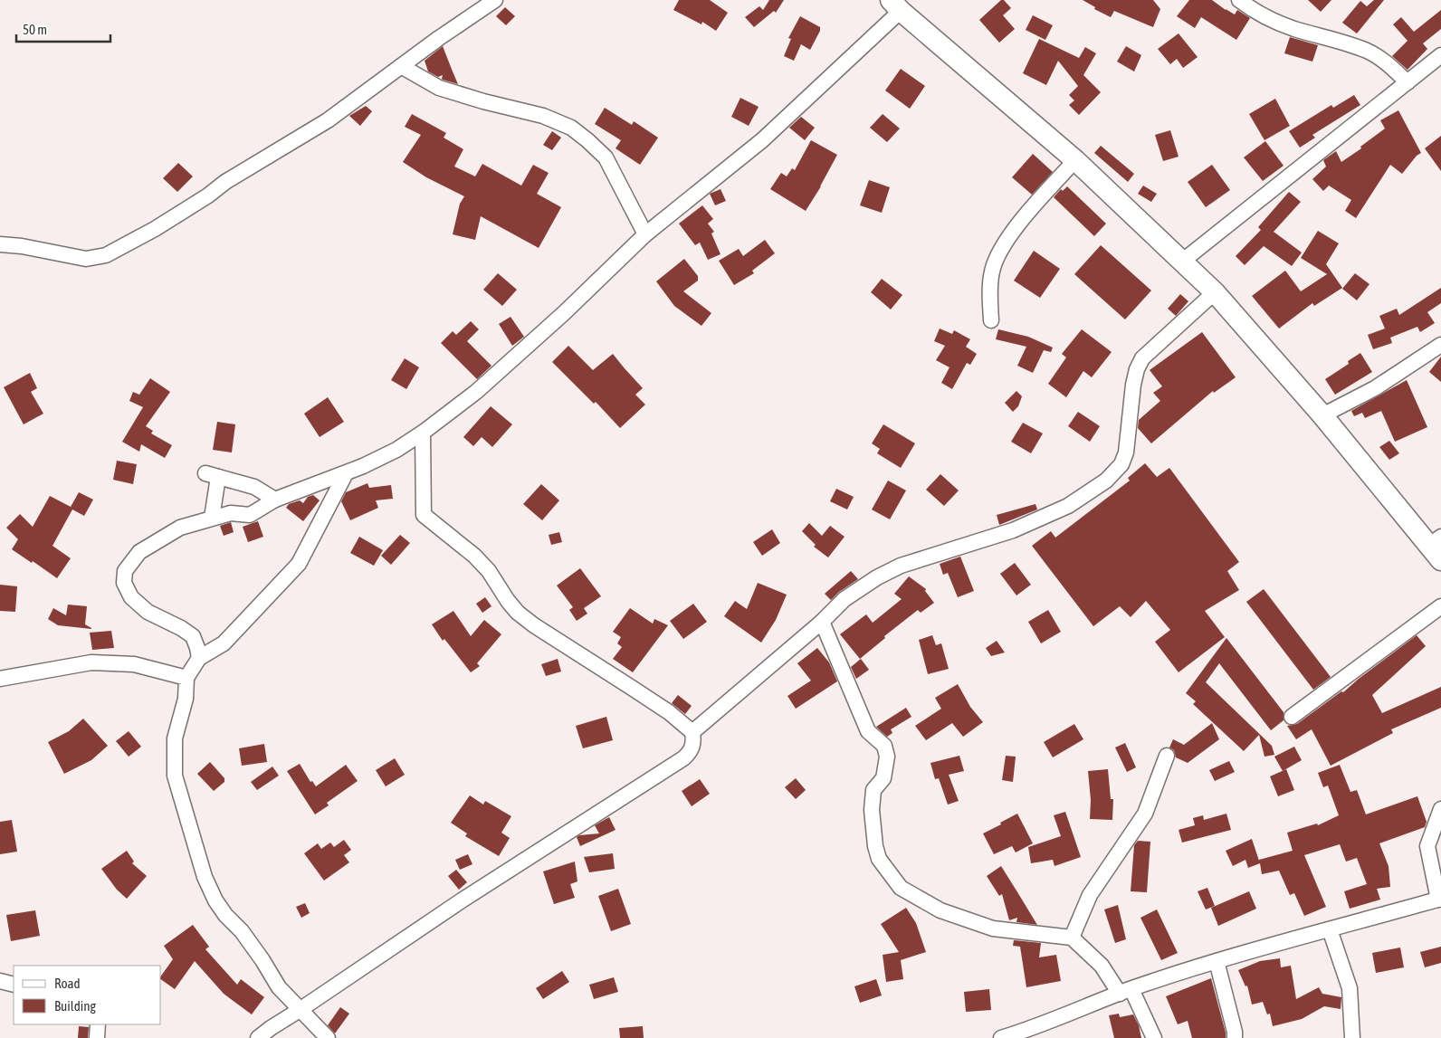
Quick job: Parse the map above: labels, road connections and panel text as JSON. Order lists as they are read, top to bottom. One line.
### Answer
{"legend":["Road","Building"],"scale_bar":"50 m"}
